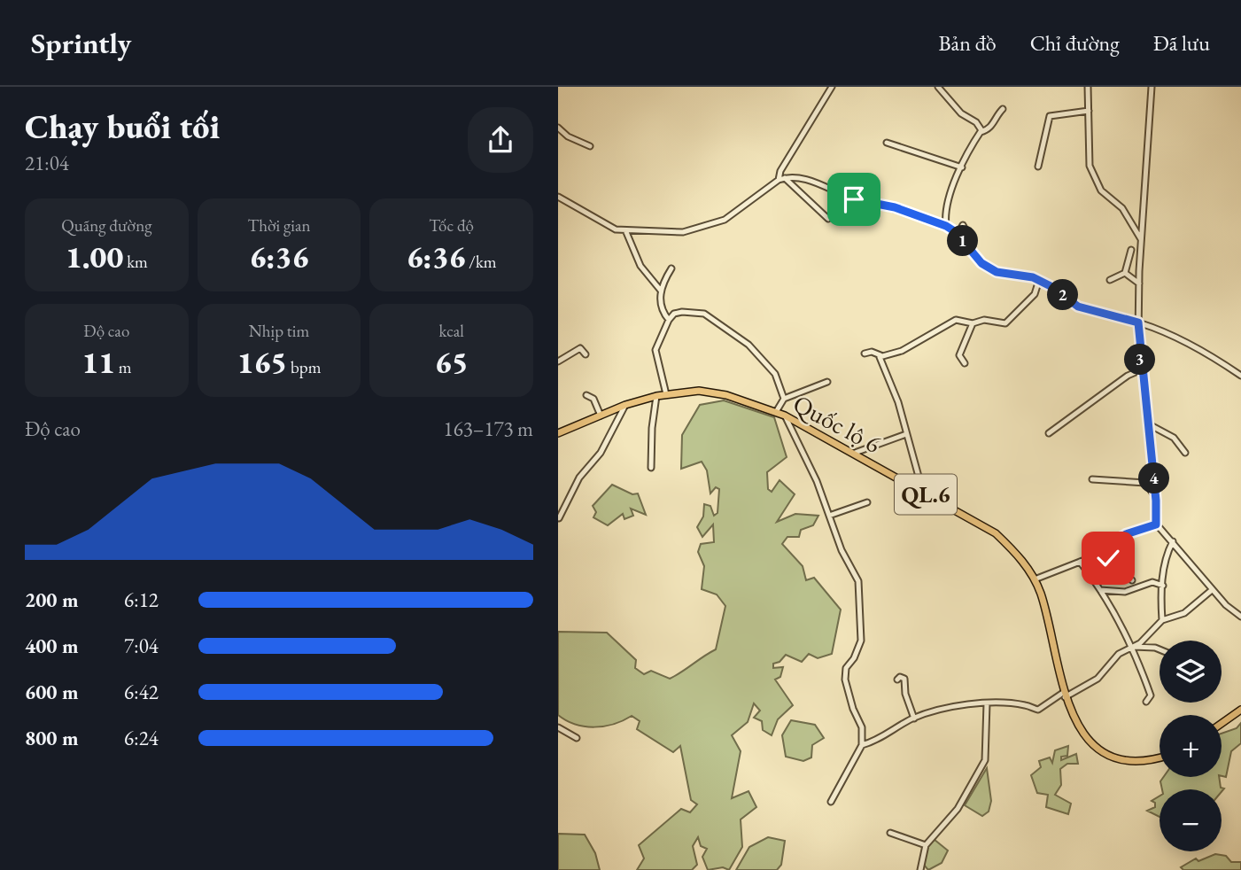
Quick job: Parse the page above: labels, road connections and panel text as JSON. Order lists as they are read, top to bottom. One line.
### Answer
{"streets":{"highway":["Quốc lộ 6","QL.6"]},"page":{"header":"Sprintly","nav":["Bản đồ","Chỉ đường","Đã lưu"],"heading":["Chạy buổi tối","21:04"],"stats":[["Quãng đường","1.00 km"],["Thời gian","6:36"],["Tốc độ","6:36 /km"],["Độ cao","11 m"],["Nhịp tim","165 bpm"],["kcal","65"]],"pins":["1","2","3","4"],"chart":["Độ cao","163–173 m"],"list":[{"name":"200 m","note":"6:12"},{"name":"400 m","note":"7:04"},{"name":"600 m","note":"6:42"},{"name":"800 m","note":"6:24"}],"map_buttons":["+","−"]}}
